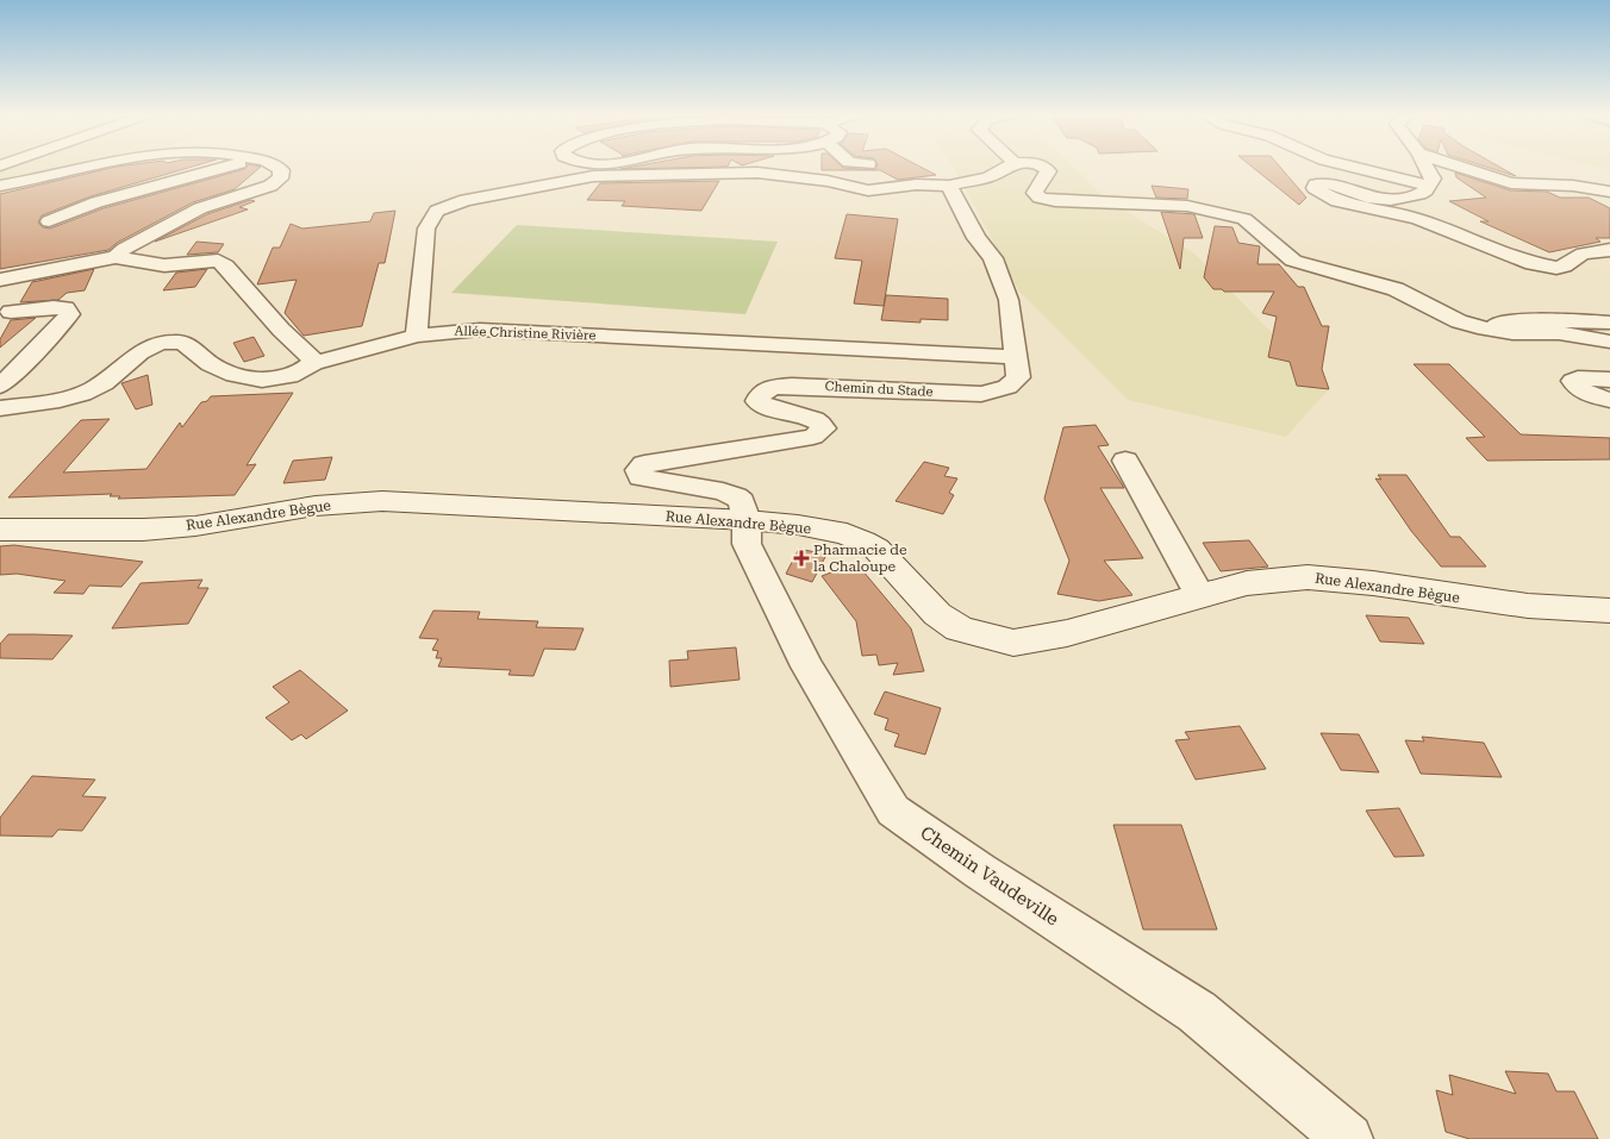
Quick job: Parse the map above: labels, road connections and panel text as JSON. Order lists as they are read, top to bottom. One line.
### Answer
{"streets":{"main road":["Rue Alexandre Bègue"],"street":["Allée Christine Rivière","Chemin du Stade","Chemin Vaudeville"]},"crossings":[["Allée Christine Rivière","Chemin du Stade"],["Chemin du Stade","Rue Alexandre Bègue"],["Chemin du Stade","Chemin Vaudeville"],["Rue Alexandre Bègue","Chemin Vaudeville"]],"places":{"health":["Pharmacie de la Chaloupe"]}}
